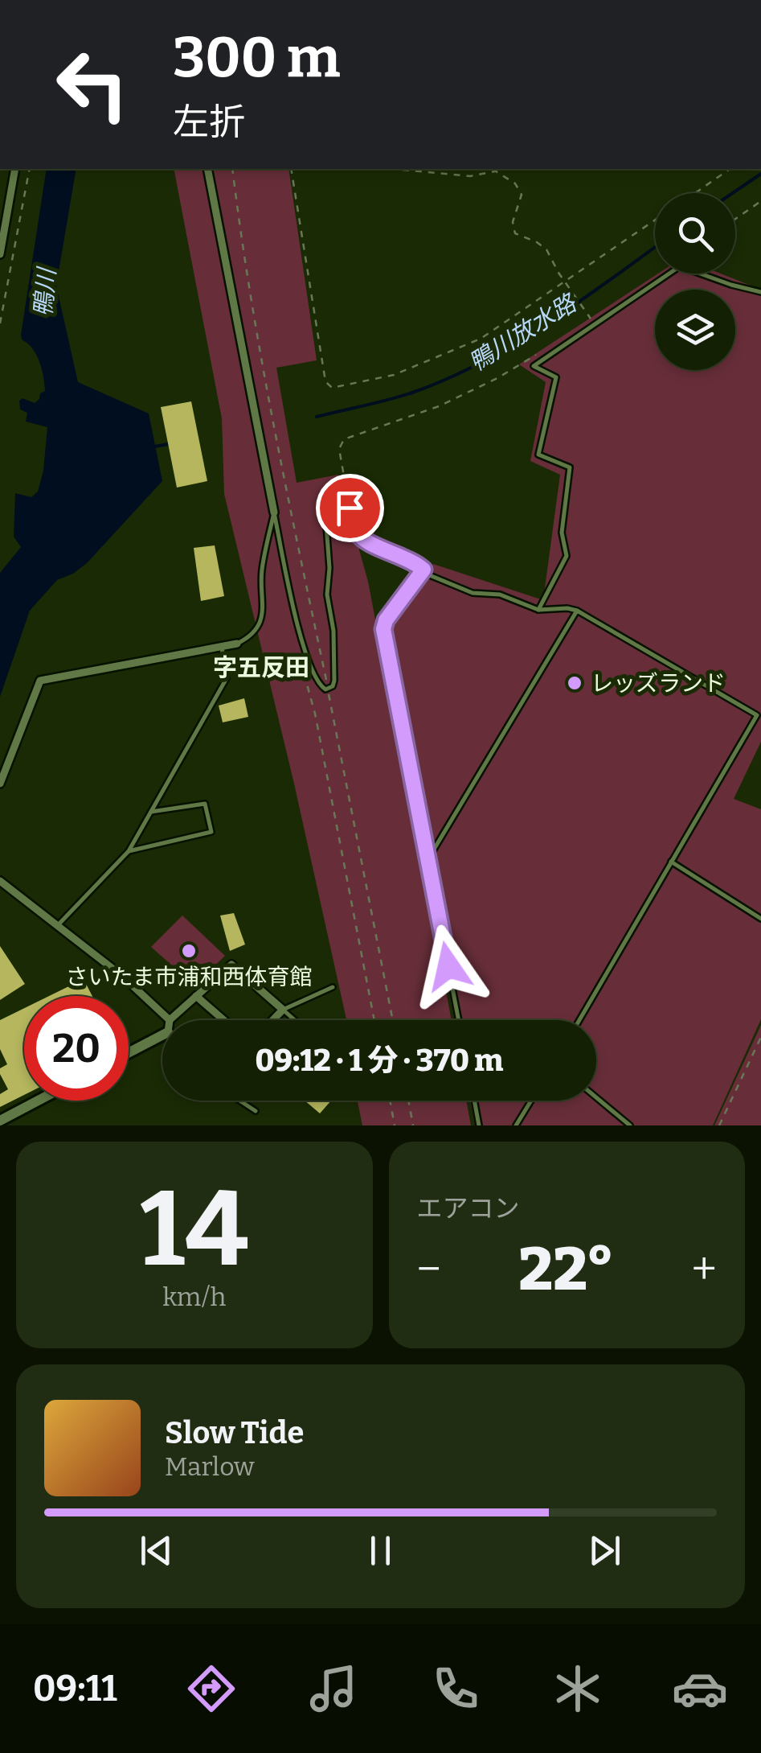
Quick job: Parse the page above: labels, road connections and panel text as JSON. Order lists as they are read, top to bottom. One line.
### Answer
{"districts":["字五反田"],"water":["鴨川","鴨川放水路"],"places":["レッズランド","さいたま市浦和西体育館"],"page":{"turn":["300 m","左折"],"limit":"20","trip":"09:12 · 1 分 · 370 m","tile":[["14","km/h"],"エアコン"],"heat":["−","22°","+"],"song":["Slow Tide","Marlow"],"tabs":"09:11"}}
